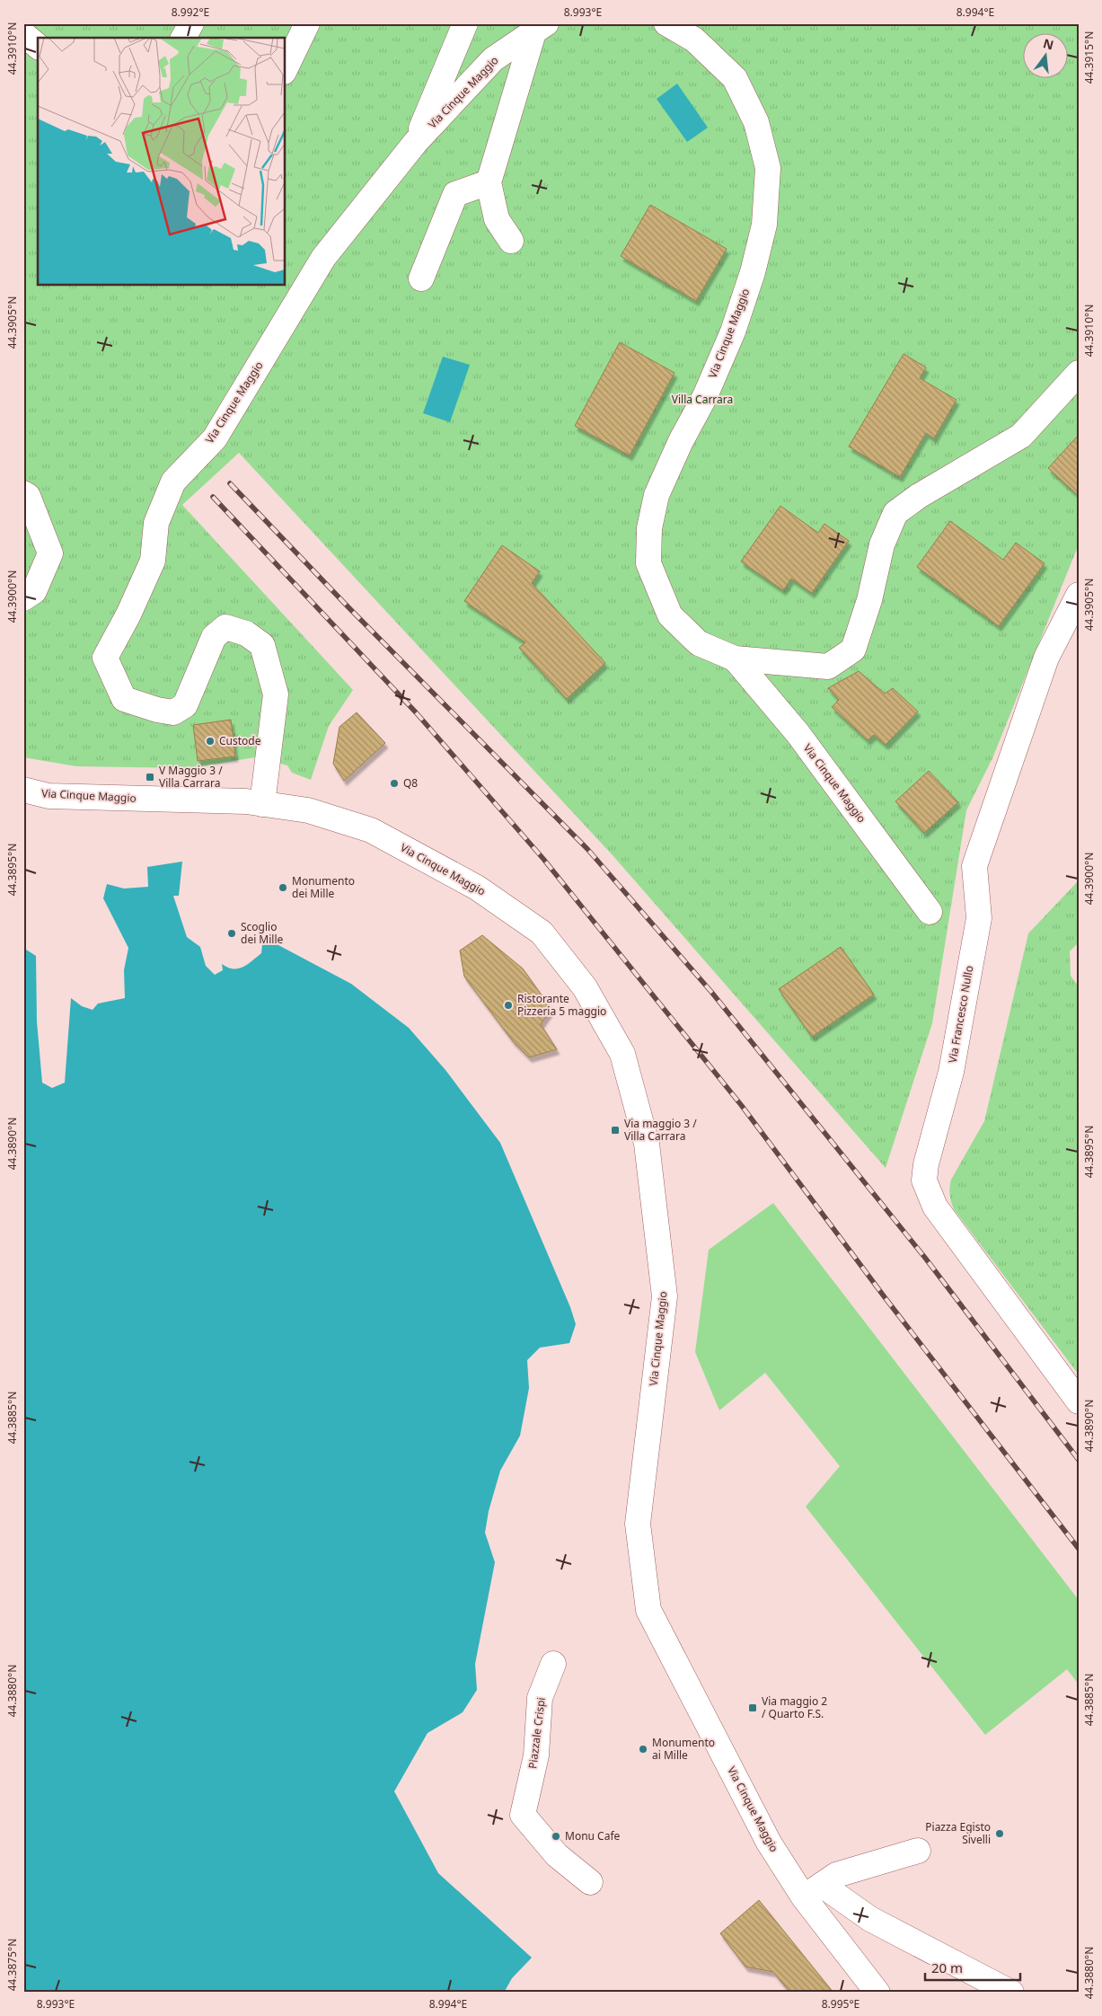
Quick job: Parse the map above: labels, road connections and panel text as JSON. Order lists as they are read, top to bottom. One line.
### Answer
{"streets":{"street":["Via Cinque Maggio","Via Francesco Nullo","Piazzale Crispi"]},"parks":["Villa Carrara"],"places":{"other":["Custode","Q8","Monumento dei Mille","Scoglio dei Mille","Ristorante Pizzeria 5 maggio","Monumento ai Mille","Piazza Egisto Sivelli","Monu Cafe"],"transit":["V Maggio 3 / Villa Carrara","Via maggio 3 / Villa Carrara","Via maggio 2 / Quarto F.S."]},"scale_bar":"20 m","north":"top","coordinates":["8.992°E","8.993°E","8.994°E","44.3910°N","44.3915°N","44.3905°N","44.3900°N","44.3895°N","44.3890°N","44.3885°N","44.3880°N","44.3875°N","8.995°E"]}
